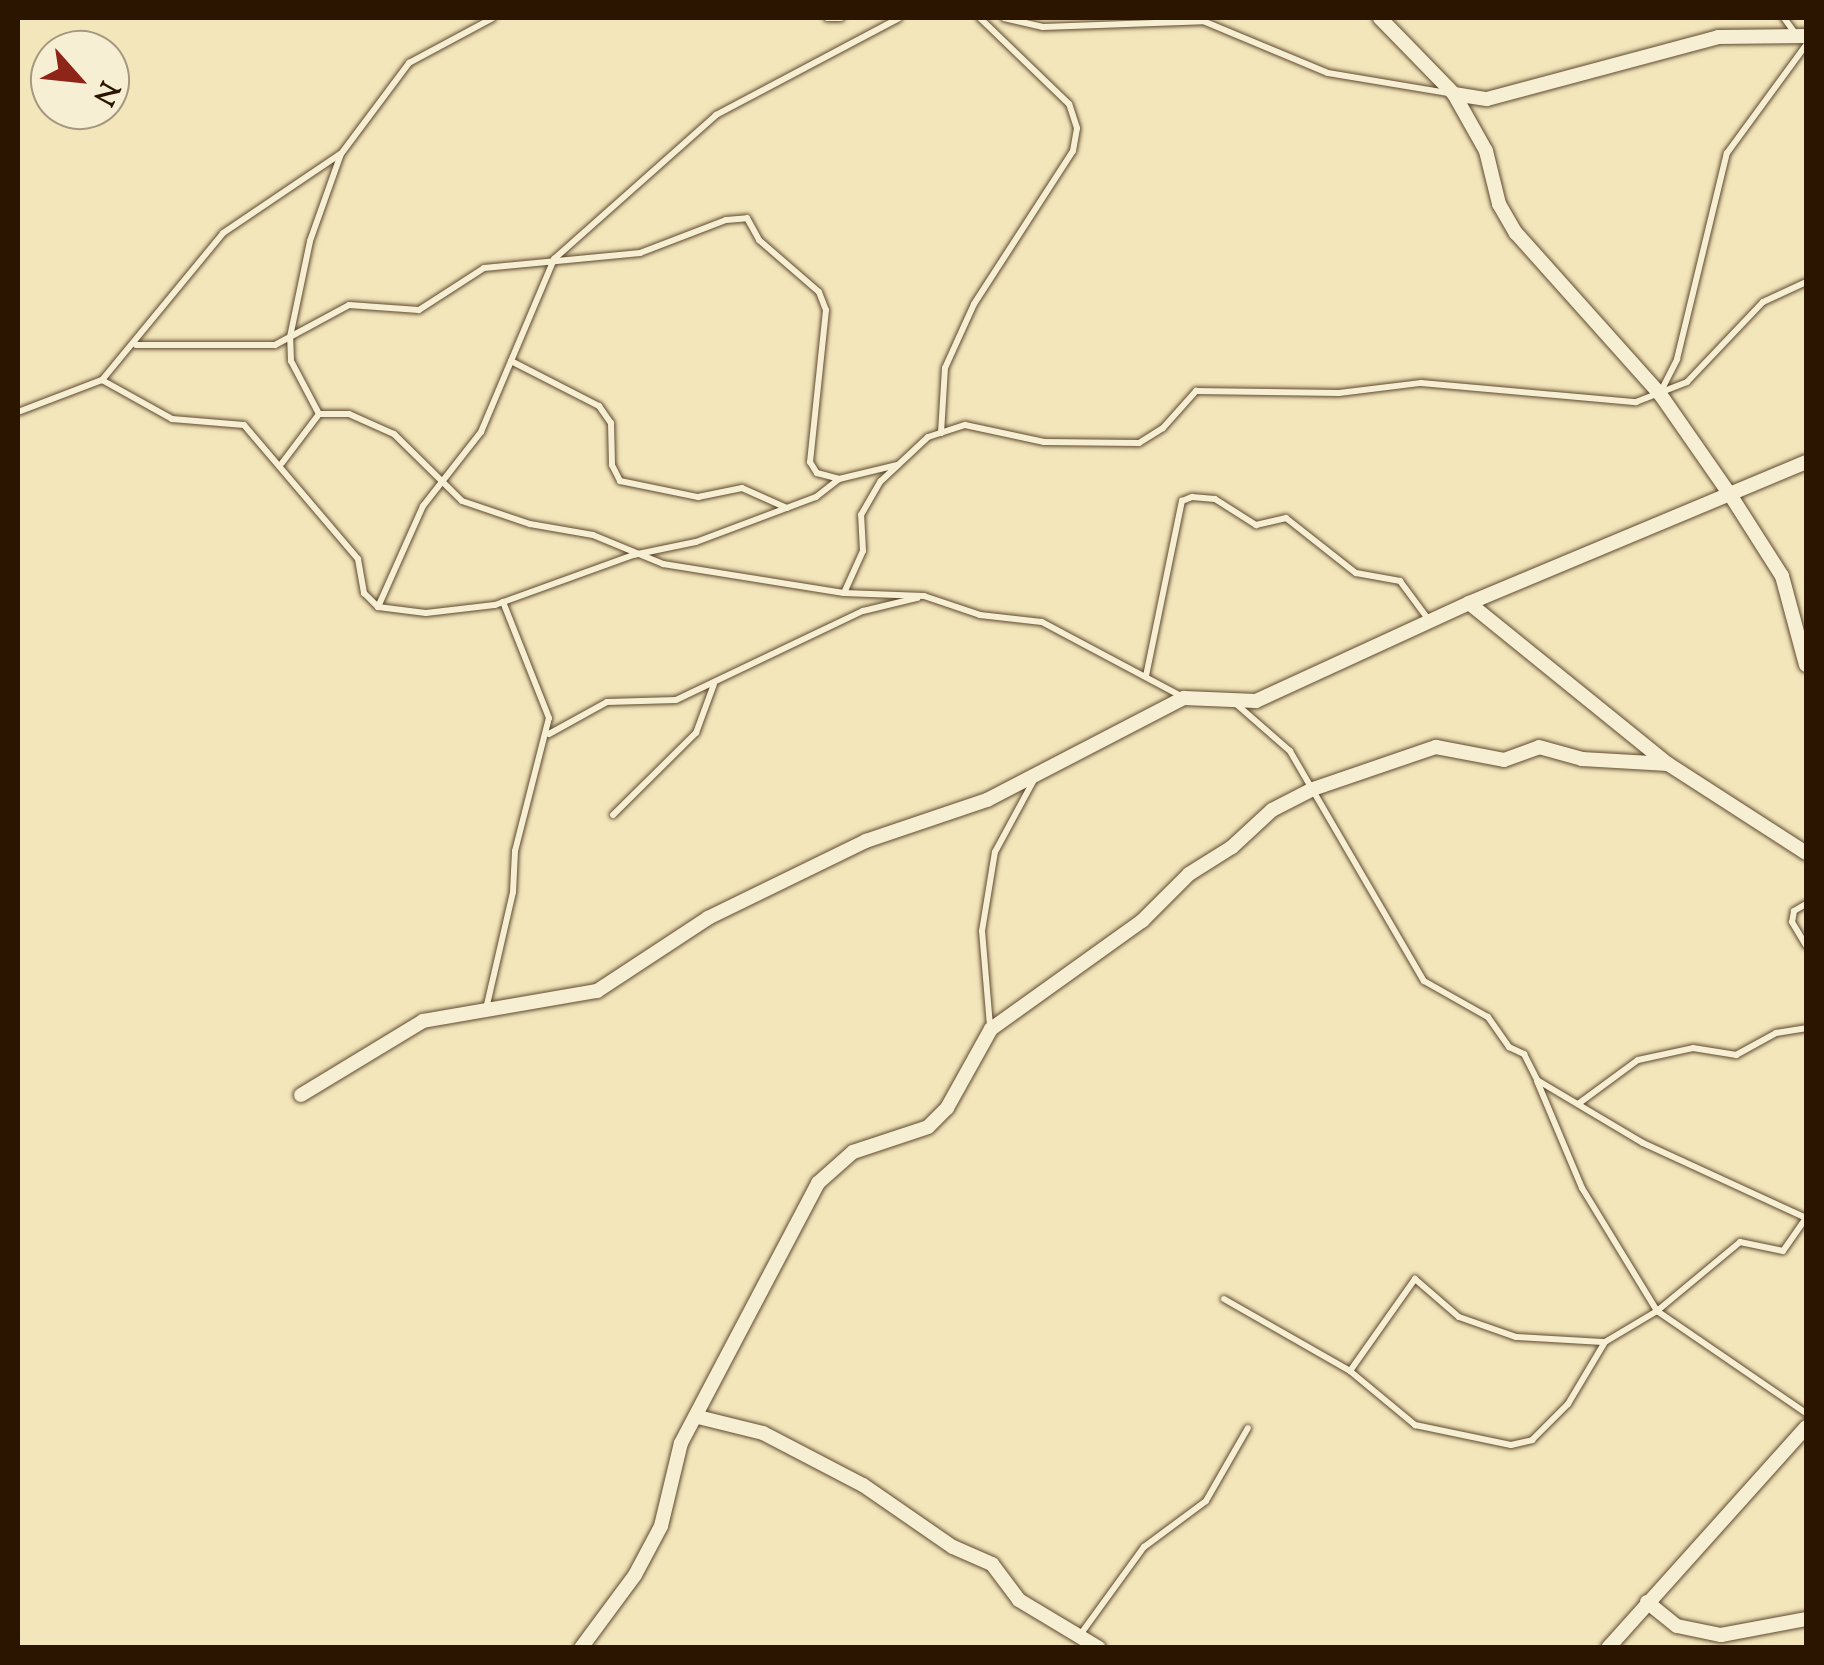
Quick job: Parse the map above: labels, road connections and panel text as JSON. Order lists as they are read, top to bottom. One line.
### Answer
{"north":"bottom right"}
